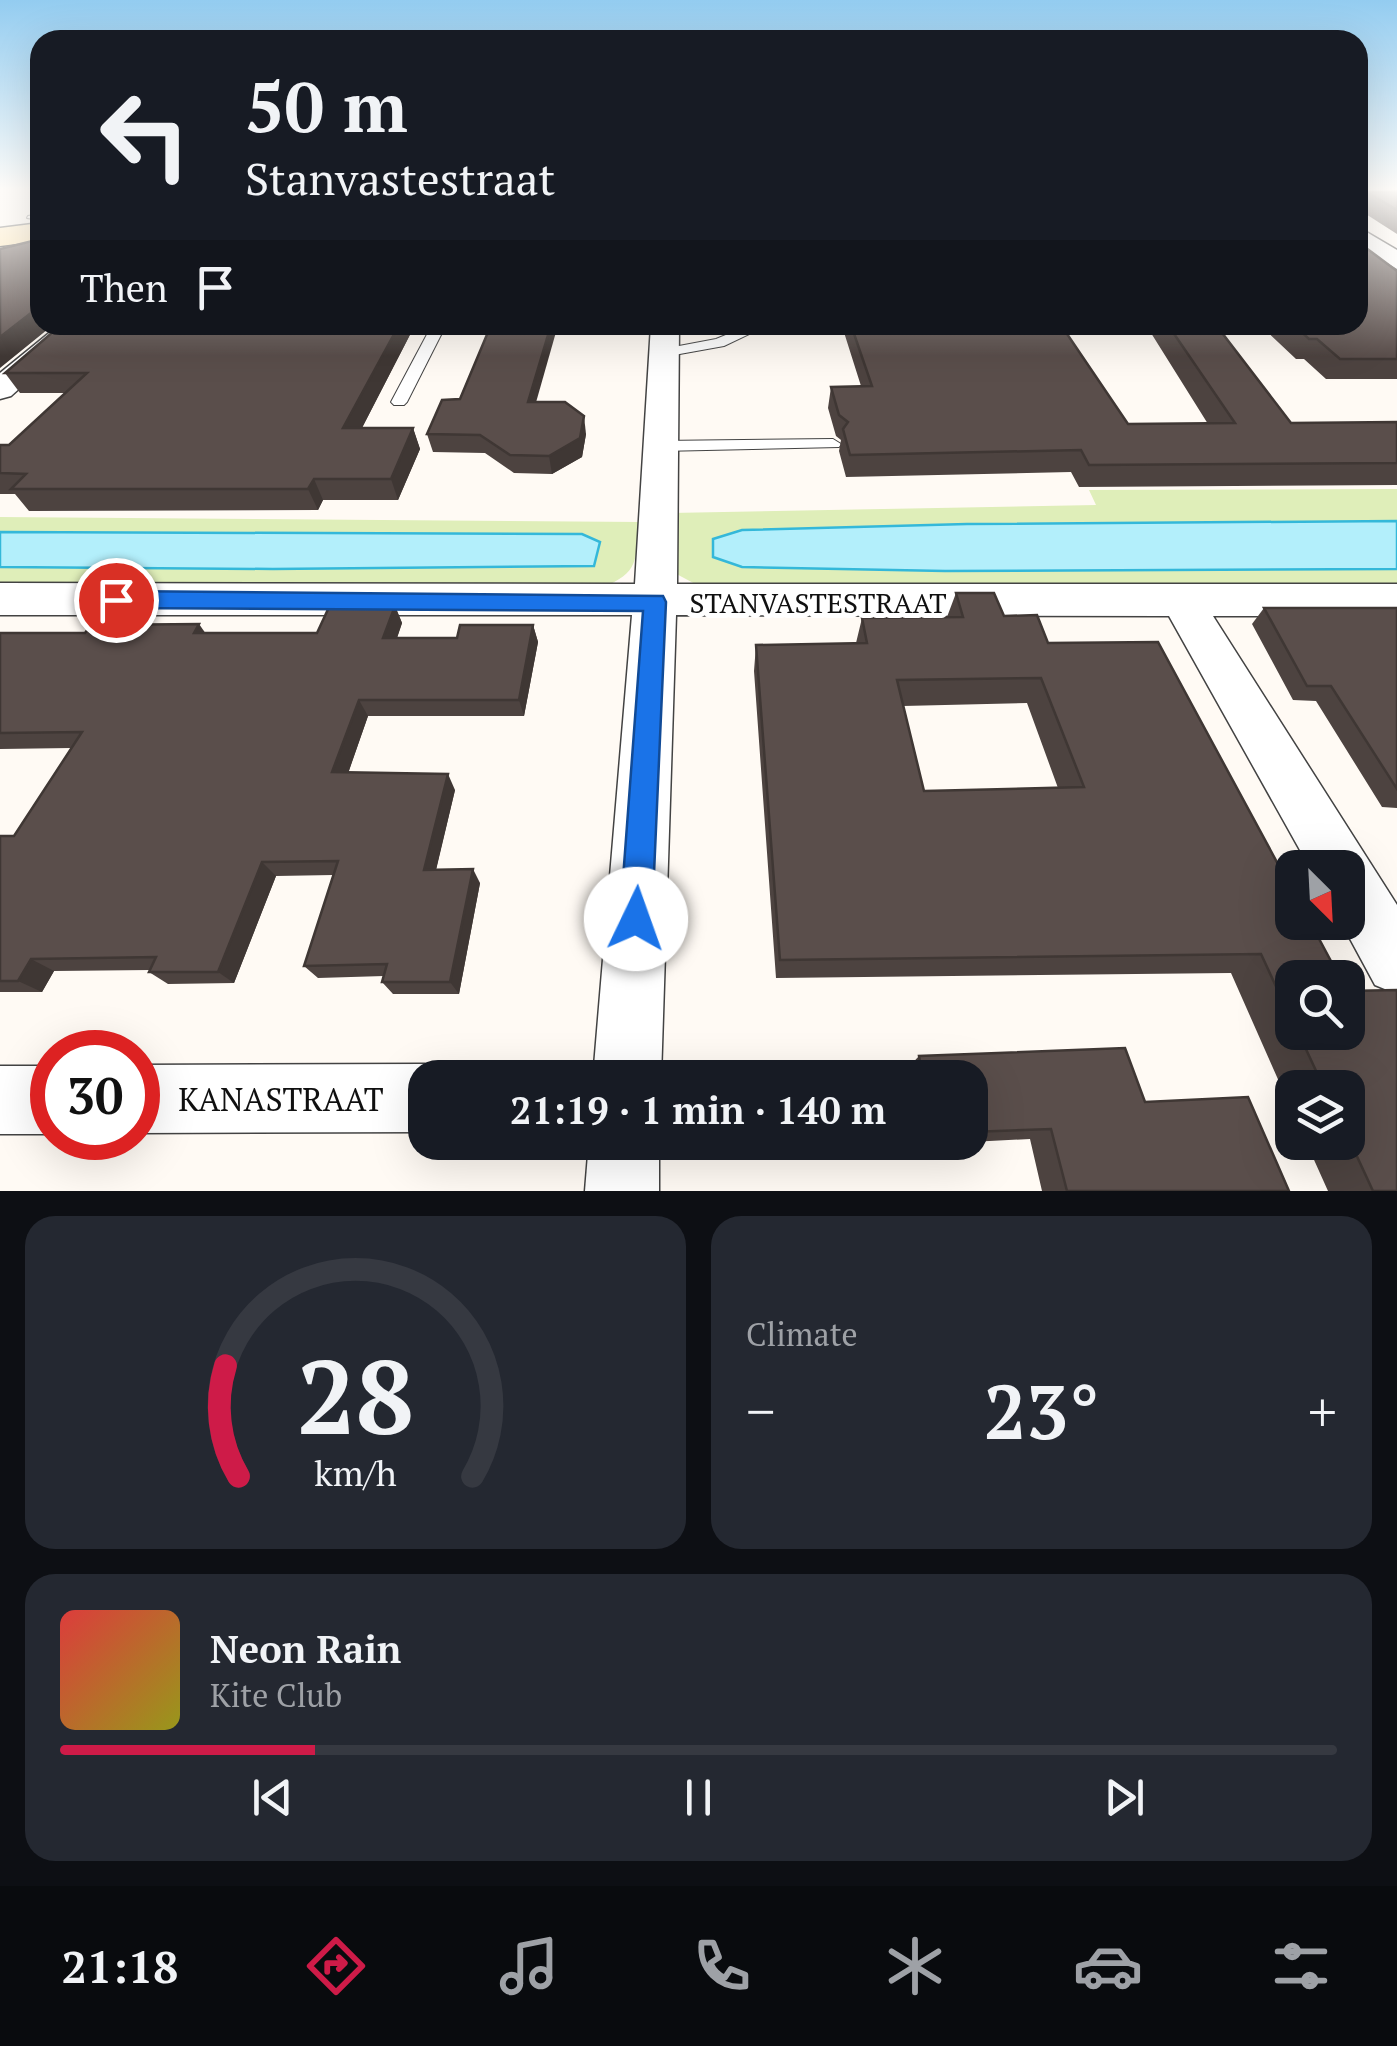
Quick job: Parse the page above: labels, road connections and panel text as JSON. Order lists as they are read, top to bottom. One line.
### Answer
{"streets":{"street":["STANVASTESTRAAT","KANASTRAAT"]},"north":"bottom right","page":{"turn":["50 m","Stanvastestraat"],"then":"Then","limit":"30","trip":"21:19 · 1 min · 140 m","tile":"Climate","heat":["−","23°","+"],"song":["Neon Rain","Kite Club"],"tabs":"21:18","gauge":["28","km/h"]}}
